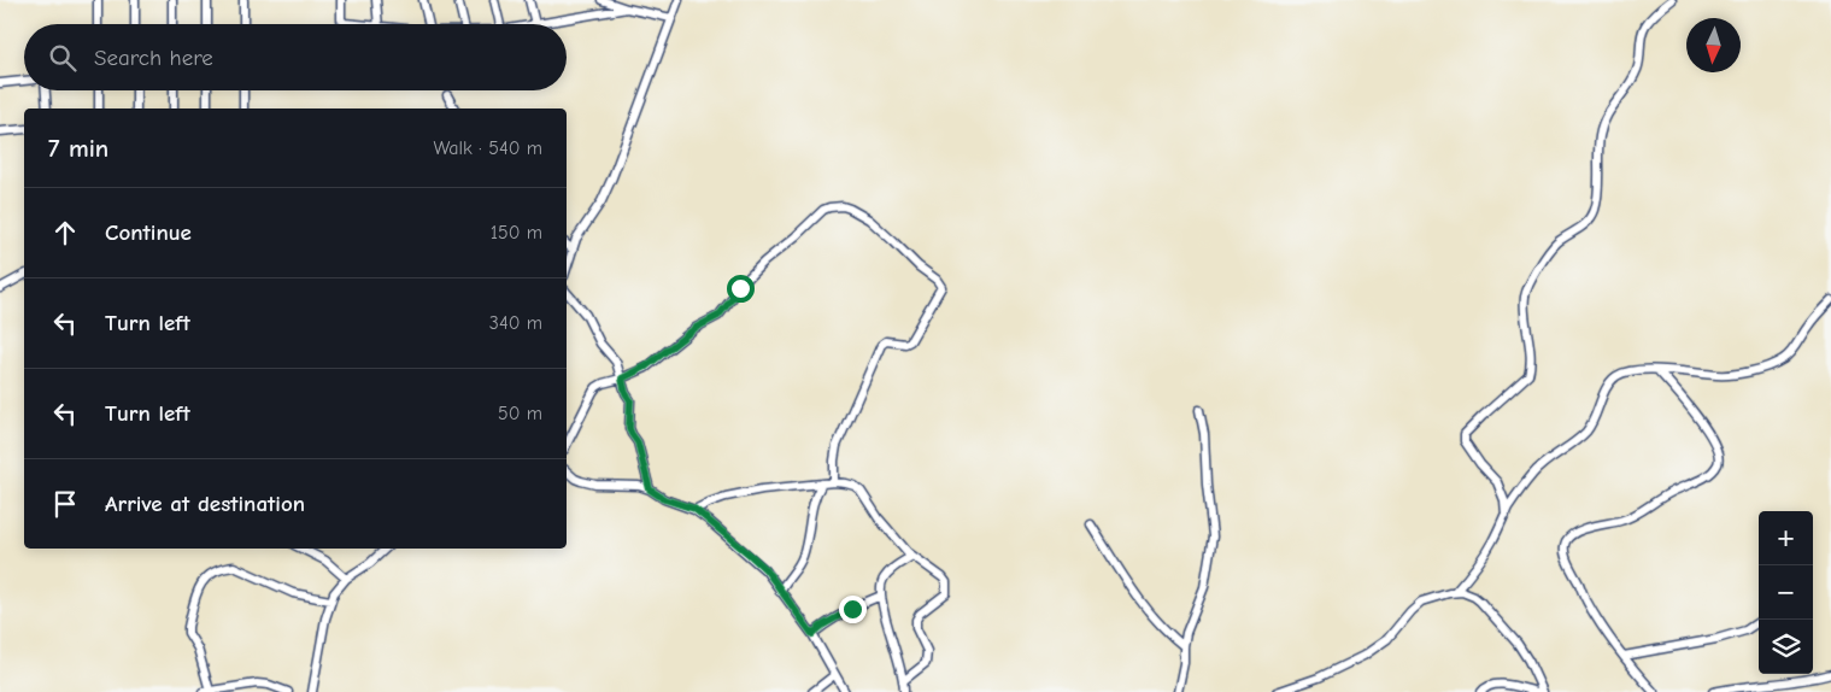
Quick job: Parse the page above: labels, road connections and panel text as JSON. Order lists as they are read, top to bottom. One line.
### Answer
{"north":"bottom","page":{"search":"Search here","heading":["7 min","Walk · 540 m"],"list":[["Continue","150 m"],["Turn left","340 m"],["Turn left","50 m"],"Arrive at destination"],"map_buttons":["+","−"]}}
